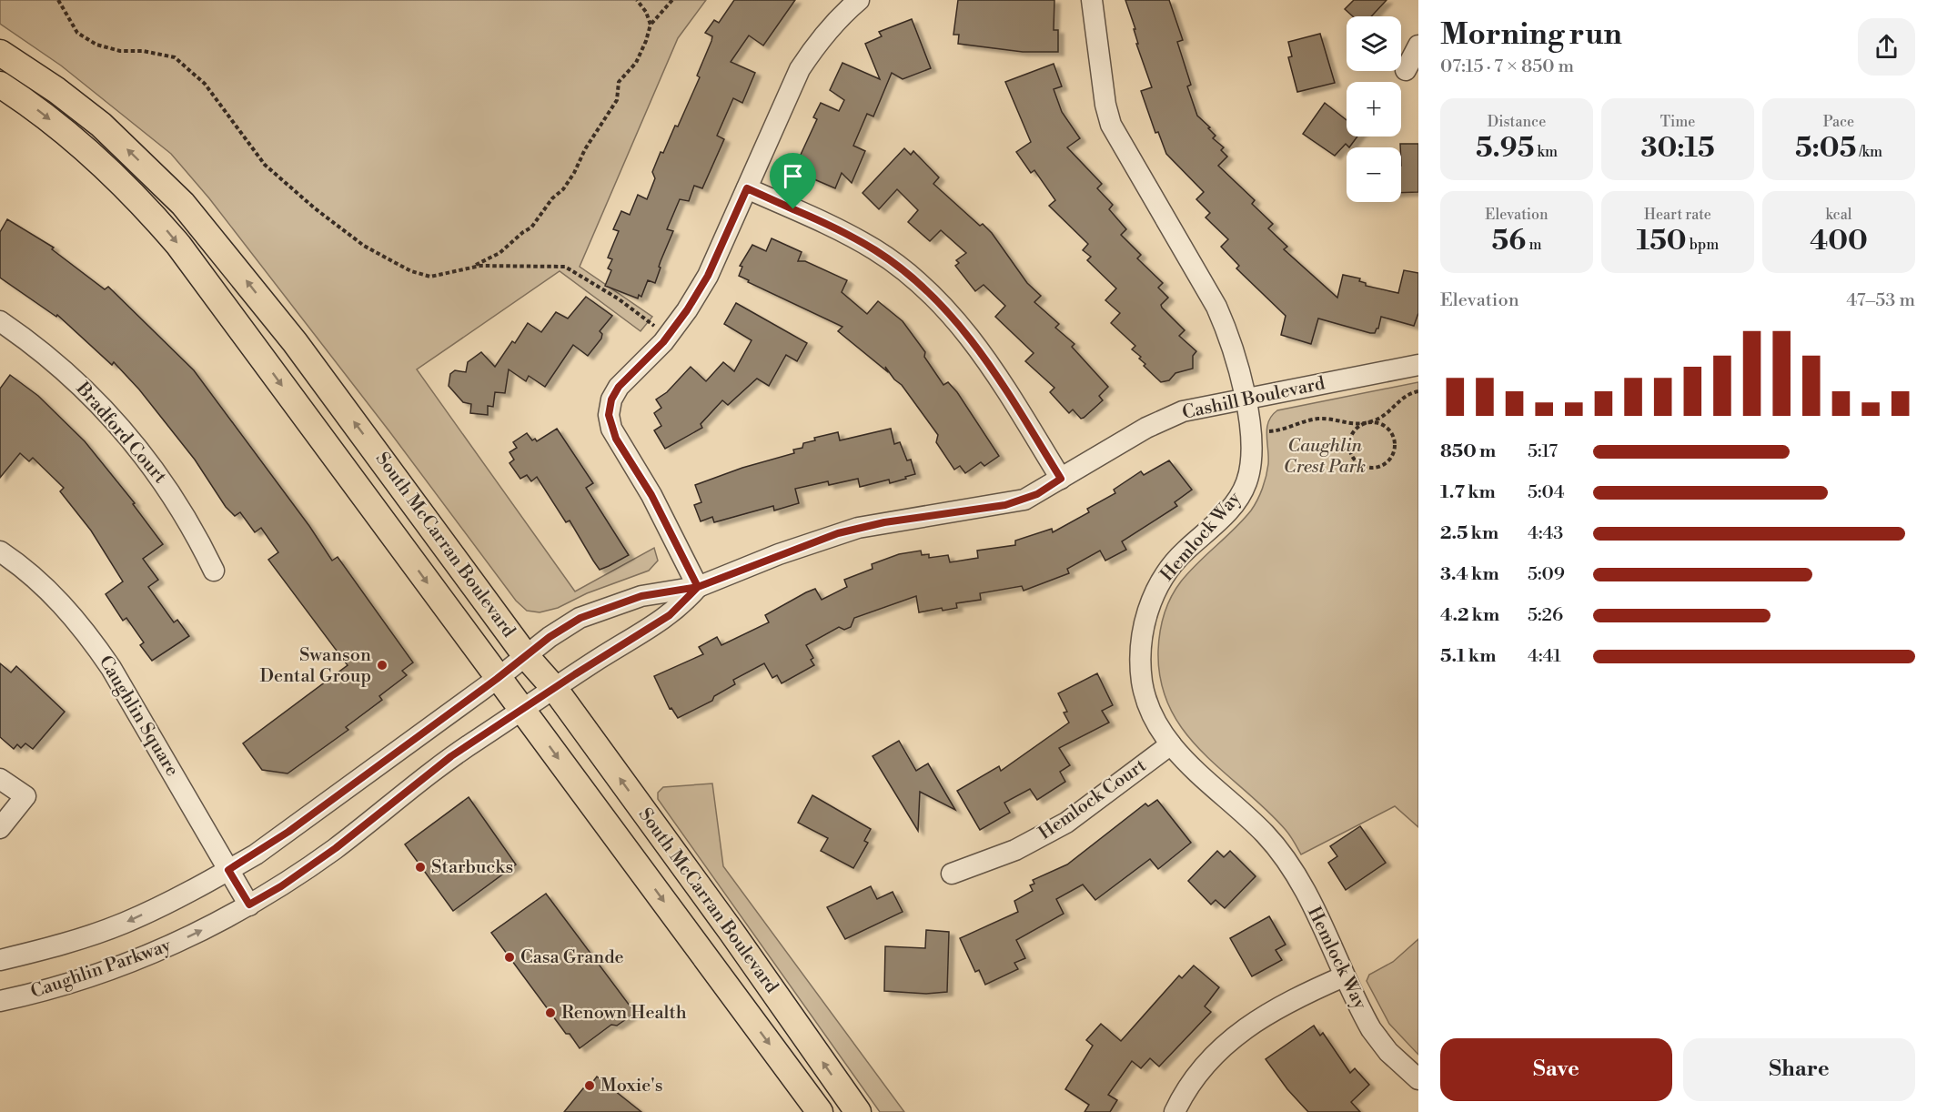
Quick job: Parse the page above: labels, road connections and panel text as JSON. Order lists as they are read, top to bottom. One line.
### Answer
{"streets":{"main road":["South McCarran Boulevard"],"street":["Cashill Boulevard","Bradford Court","Hemlock Way","Caughlin Square","Hemlock Court","Caughlin Parkway"]},"crossings":[["Cashill Boulevard","Hemlock Way"],["Cashill Boulevard","South McCarran Boulevard"],["Cashill Boulevard","Caughlin Parkway"],["Hemlock Way","Hemlock Court"],["South McCarran Boulevard","Caughlin Parkway"],["Caughlin Square","Caughlin Parkway"]],"parks":["Caughlin Crest Park"],"places":["Swanson Dental Group","Starbucks","Casa Grande","Renown Health","Moxie's"],"page":{"heading":["Morning run","07:15 · 7 × 850 m"],"map_buttons":["+","−"],"stats":[["Distance","5.95 km"],["Time","30:15"],["Pace","5:05 /km"],["Elevation","56 m"],["Heart rate","150 bpm"],["kcal","400"]],"chart":["Elevation","47–53 m"],"list":[{"name":"850 m","note":"5:17"},{"name":"1.7 km","note":"5:04"},{"name":"2.5 km","note":"4:43"},{"name":"3.4 km","note":"5:09"},{"name":"4.2 km","note":"5:26"},{"name":"5.1 km","note":"4:41"}],"buttons":["Save","Share"]}}
